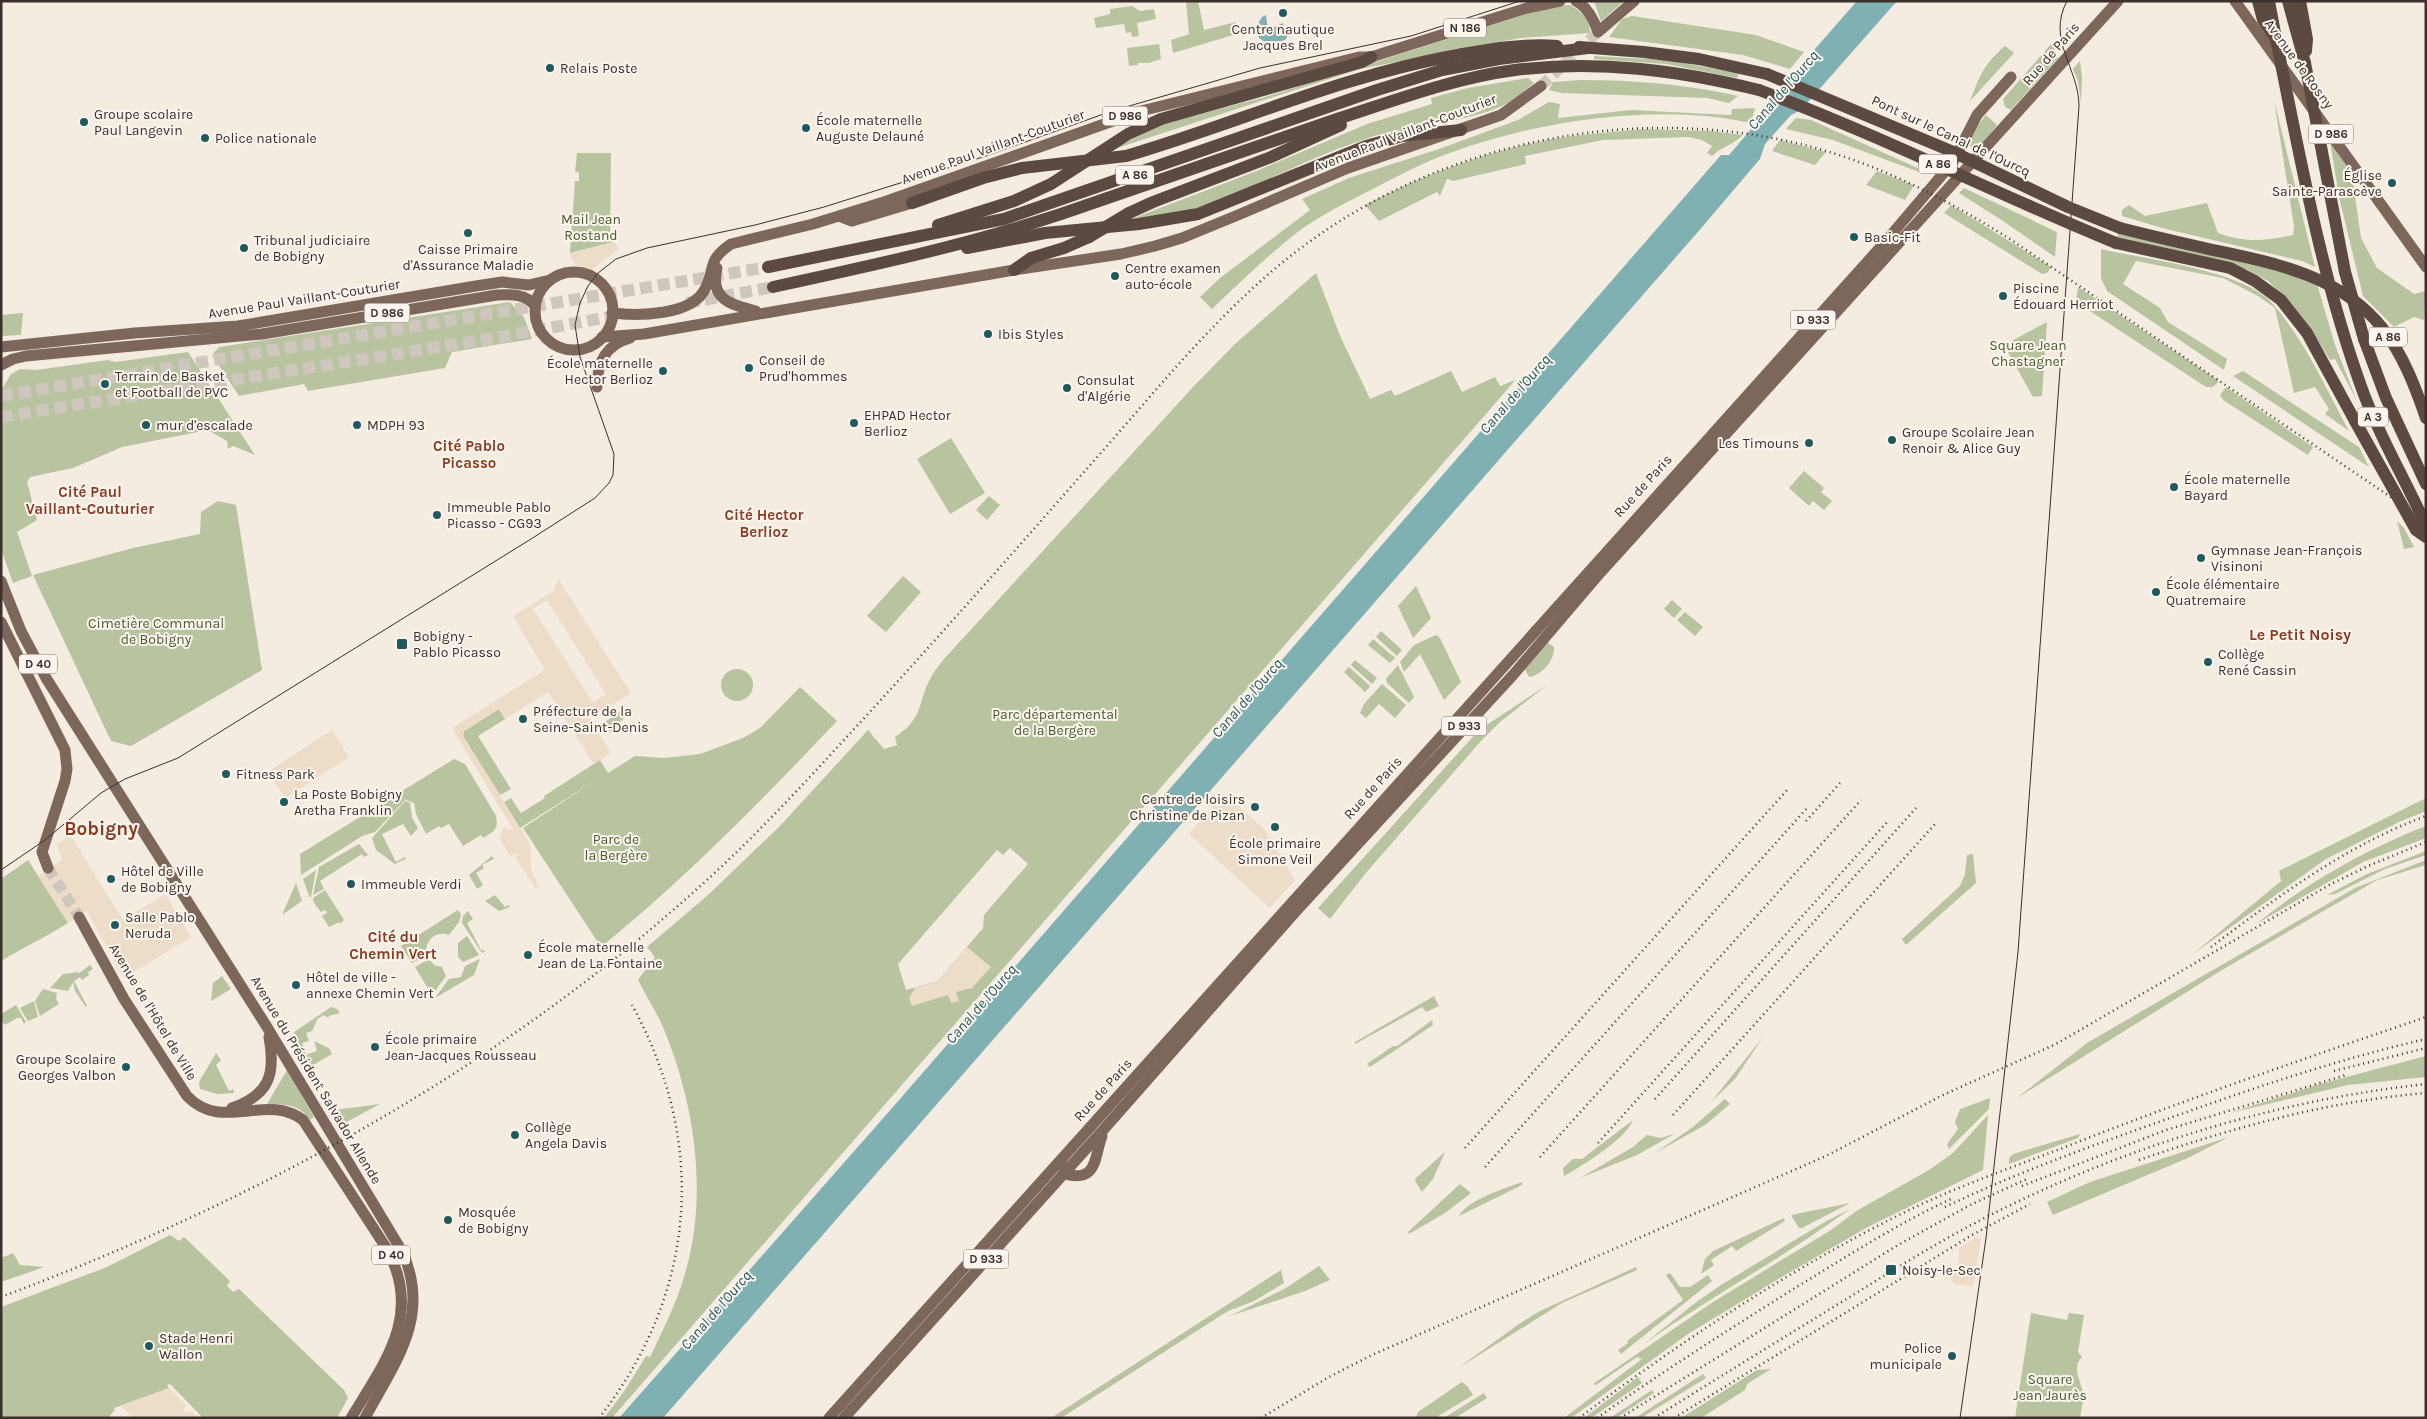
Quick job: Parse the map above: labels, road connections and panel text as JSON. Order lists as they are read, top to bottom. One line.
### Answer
{"streets":{"highway":["Pont sur le Canal de l'Ourcq","A 86","A 3"],"main road":["N 186","Rue de Paris","Avenue de Rosny","D 986","Avenue Paul Vaillant-Couturier","D 933","D 40","Avenue de l'Hôtel de Ville","Avenue du Président Salvador Allende"]},"crossings":[["Pont sur le Canal de l'Ourcq","A 86"],["Avenue de l'Hôtel de Ville","Avenue du Président Salvador Allende"]],"districts":["Cité Pablo Picasso","Cité Paul Vaillant-Couturier","Cité Hector Berlioz","Le Petit Noisy","Bobigny","Cité du Chemin Vert"],"water":["Canal de l'Ourcq"],"parks":["Mail Jean Rostand","Square Jean Chastagner","Cimetière Communal de Bobigny","Parc départemental de la Bergère","Parc de la Bergère","Square Jean Jaurès"],"places":{"other":["Centre nautique Jacques Brel","Relais Poste","Groupe scolaire Paul Langevin","École maternelle Auguste Delauné","Police nationale","Église Sainte-Parascève","Caisse Primaire d'Assurance Maladie","Basic-Fit","Tribunal judiciaire de Bobigny","Centre examen auto-école","Piscine Édouard Herriot","Ibis Styles","Conseil de Prud'hommes","École maternelle Hector Berlioz","Terrain de Basket et Football de PVC","Consulat d'Algérie","EHPAD Hector Berlioz","mur d'escalade","MDPH 93","Groupe Scolaire Jean Renoir & Alice Guy","Les Timouns","École maternelle Bayard","Immeuble Pablo Picasso - CG93","Gymnase Jean-François Visinoni","École élémentaire Quatremaire","Collège René Cassin","Préfecture de la Seine-Saint-Denis","Fitness Park","La Poste Bobigny Aretha Franklin","Centre de loisirs Christine de Pizan","École primaire Simone Veil","Hôtel de Ville de Bobigny","Immeuble Verdi","Salle Pablo Neruda","École maternelle Jean de La Fontaine","Hôtel de ville - annexe Chemin Vert","École primaire Jean-Jacques Rousseau","Groupe Scolaire Georges Valbon","Collège Angela Davis","Mosquée de Bobigny","Stade Henri Wallon","Police municipale"],"transit":["Bobigny - Pablo Picasso","Noisy-le-Sec"]}}
